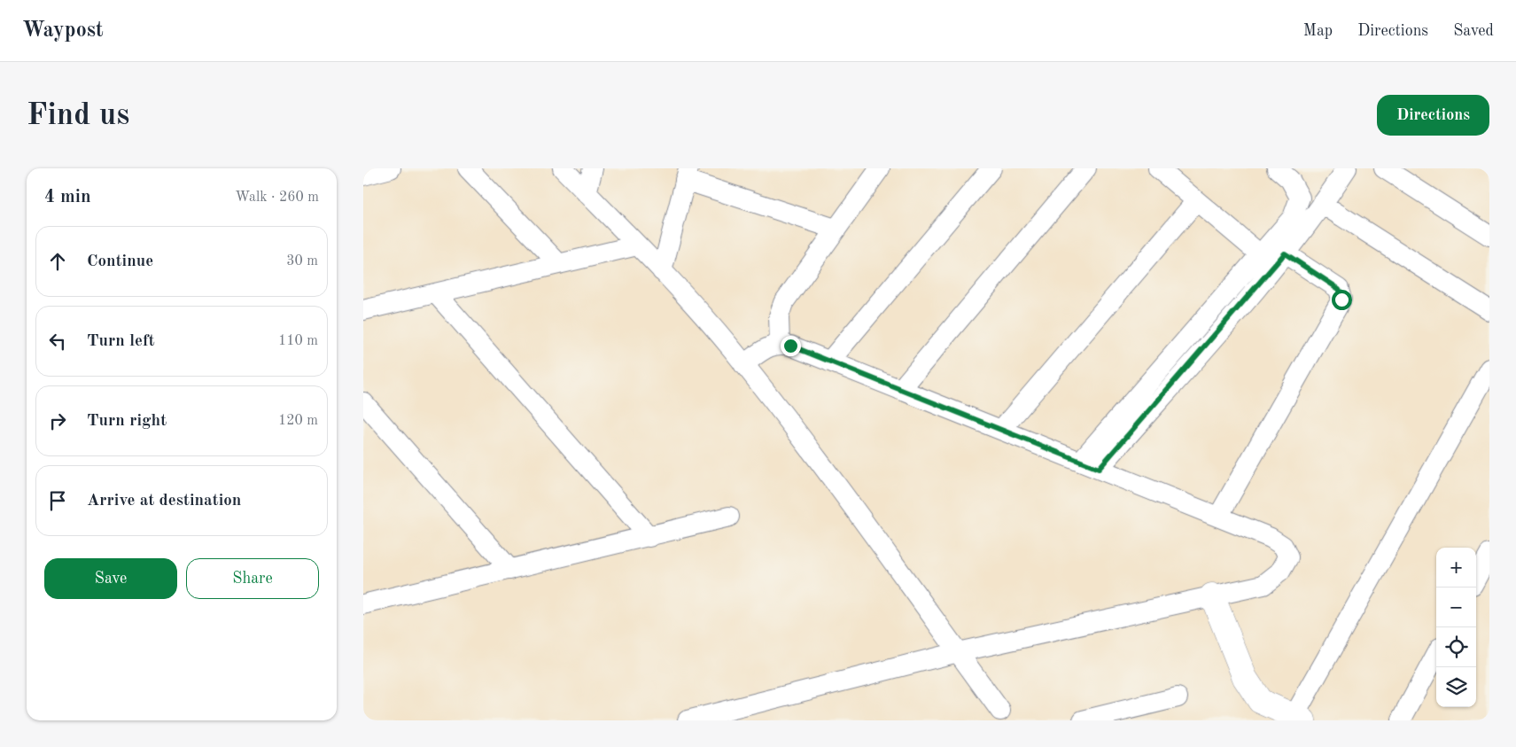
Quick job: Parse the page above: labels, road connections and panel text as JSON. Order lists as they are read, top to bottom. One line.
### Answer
{"page":{"header":"Waypost","nav":["Map","Directions","Saved"],"buttons":["Directions",["Save","Share"]],"title":"Find us","heading":["4 min","Walk · 260 m"],"list":[["Continue","30 m"],["Turn left","110 m"],["Turn right","120 m"],"Arrive at destination"],"map_buttons":["+","−"]}}
